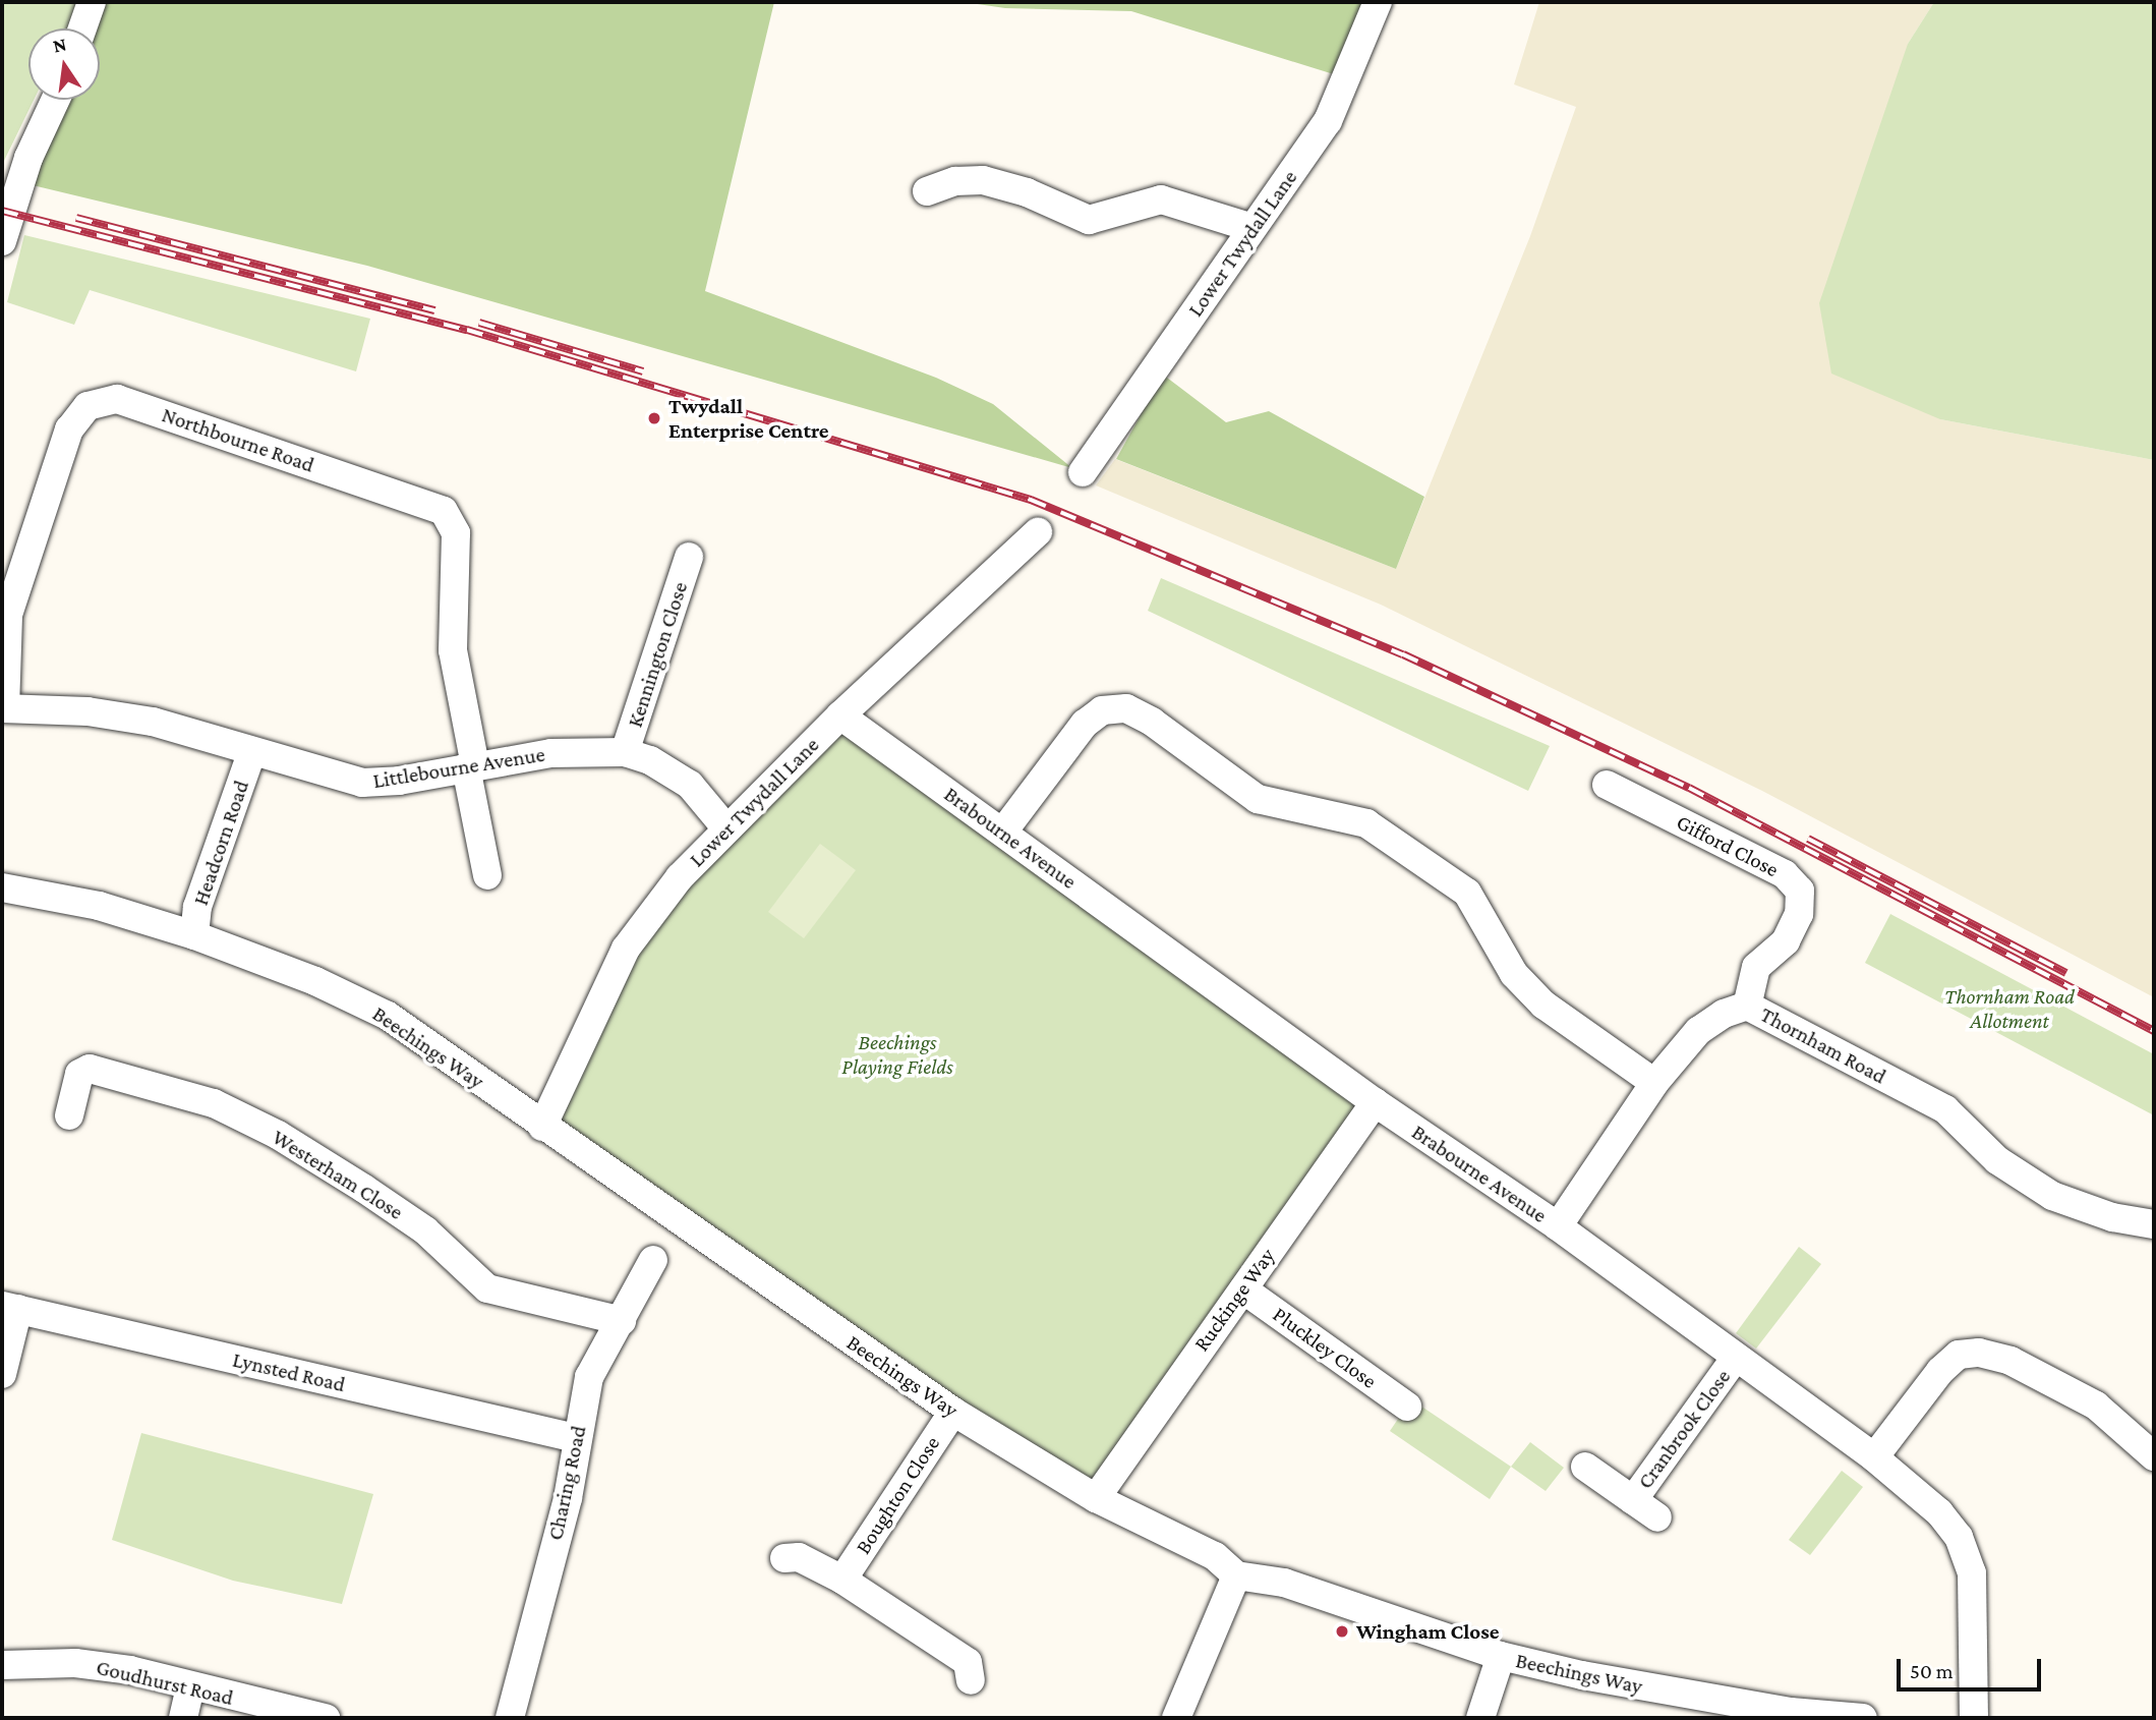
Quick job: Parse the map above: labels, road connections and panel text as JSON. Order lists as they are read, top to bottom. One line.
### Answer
{"streets":{"street":["Lower Twydall Lane","Northbourne Road","Kennington Close","Littlebourne Avenue","Brabourne Avenue","Headcorn Road","Gifford Close","Thornham Road","Beechings Way","Westerham Close","Ruckinge Way","Pluckley Close","Lynsted Road","Cranbrook Close","Charing Road","Boughton Close","Goudhurst Road"]},"crossings":[["Lower Twydall Lane","Littlebourne Avenue"],["Lower Twydall Lane","Brabourne Avenue"],["Lower Twydall Lane","Beechings Way"],["Northbourne Road","Littlebourne Avenue"],["Kennington Close","Littlebourne Avenue"],["Littlebourne Avenue","Headcorn Road"],["Brabourne Avenue","Thornham Road"],["Brabourne Avenue","Ruckinge Way"],["Brabourne Avenue","Cranbrook Close"],["Headcorn Road","Beechings Way"],["Gifford Close","Thornham Road"],["Beechings Way","Ruckinge Way"],["Beechings Way","Boughton Close"],["Westerham Close","Charing Road"],["Ruckinge Way","Pluckley Close"],["Lynsted Road","Charing Road"]],"parks":["Thornham Road Allotment","Beechings Playing Fields"],"places":["Twydall Enterprise Centre","Wingham Close"],"scale_bar":"50 m","north":"top"}
